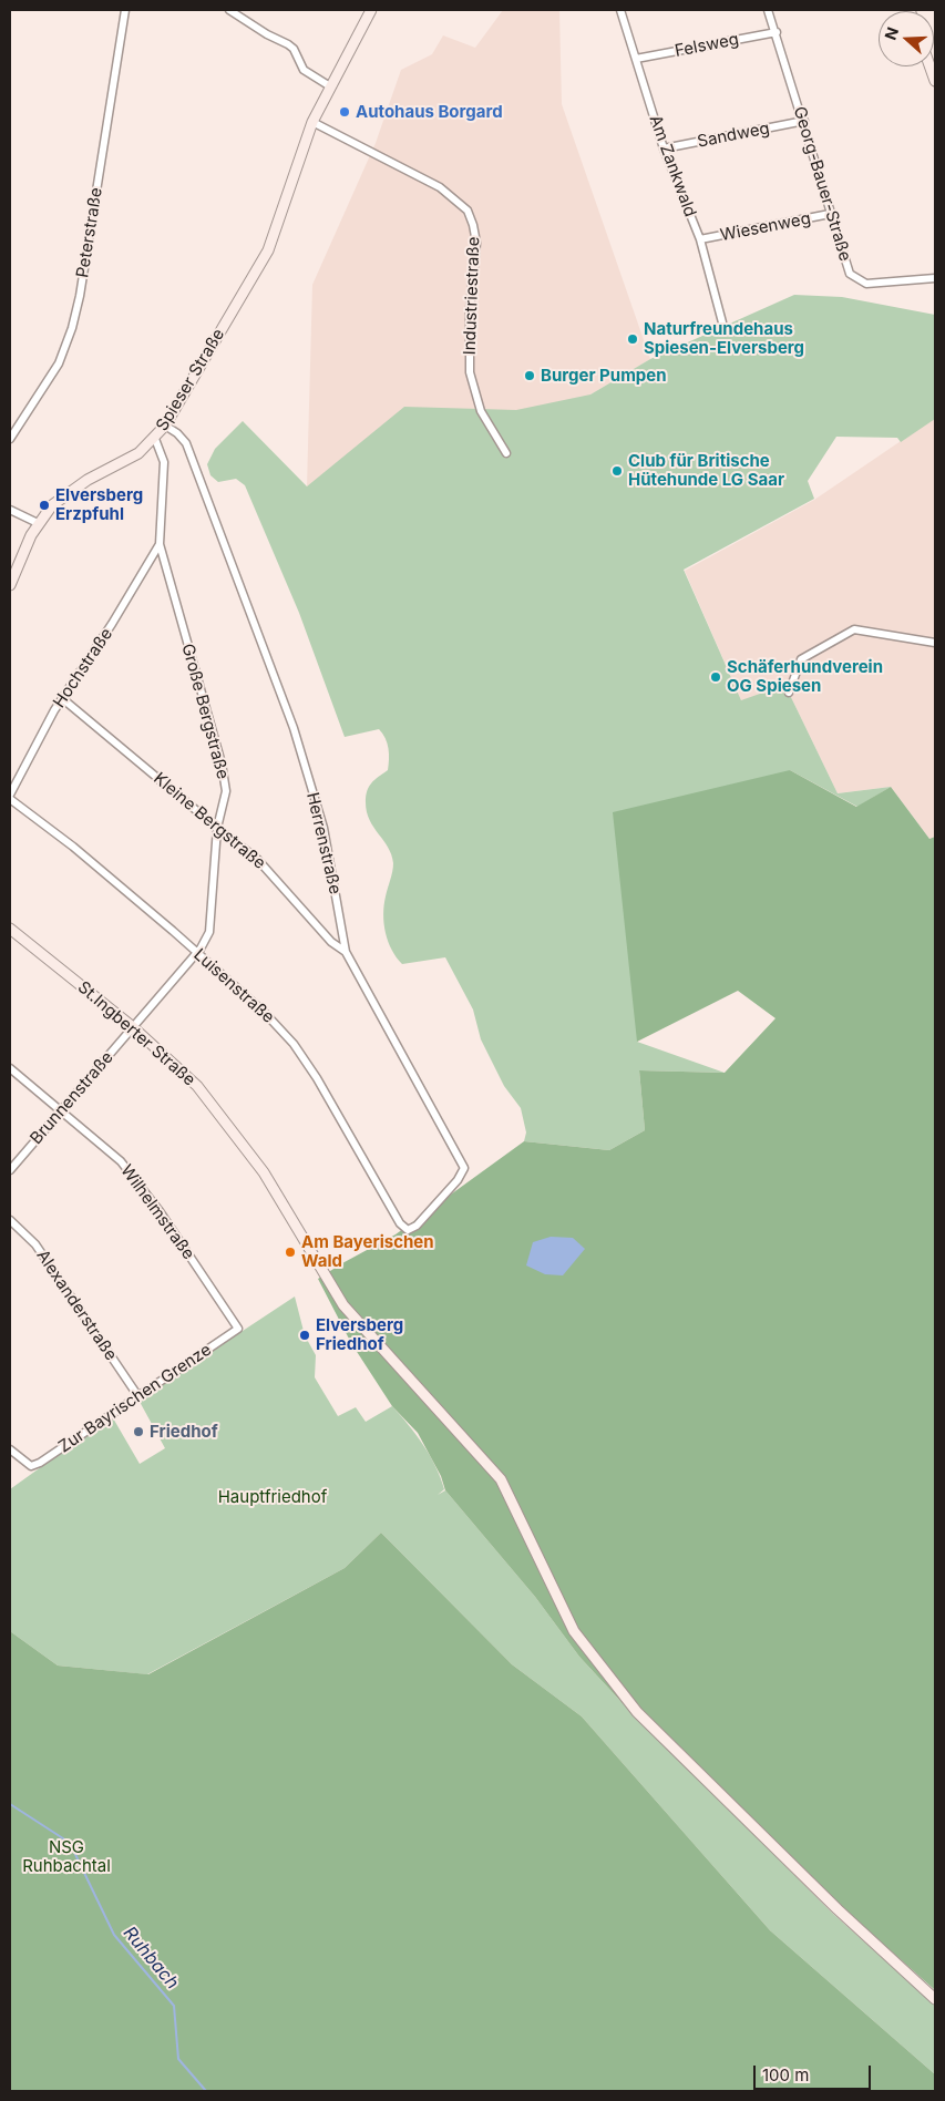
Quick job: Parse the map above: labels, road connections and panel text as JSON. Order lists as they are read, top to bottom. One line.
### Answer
{"streets":{"main road":["Spieser Straße","St.Ingberter Straße"],"street":["Felsweg","Sandweg","Am Zankwald","Georg-Bauer-Straße","Wiesenweg","Peterstraße","Industriestraße","Hochstraße","Große Bergstraße","Kleine Bergstraße","Herrenstraße","Luisenstraße","Brunnenstraße","Wilhelmstraße","Alexanderstraße","Zur Bayrischen Grenze"]},"crossings":[["Felsweg","Am Zankwald"],["Felsweg","Georg-Bauer-Straße"],["Sandweg","Am Zankwald"],["Sandweg","Georg-Bauer-Straße"],["Am Zankwald","Wiesenweg"],["Georg-Bauer-Straße","Wiesenweg"],["Industriestraße","Spieser Straße"],["Spieser Straße","Große Bergstraße"],["Spieser Straße","Herrenstraße"],["Hochstraße","Große Bergstraße"],["Hochstraße","Kleine Bergstraße"],["Hochstraße","Luisenstraße"],["Große Bergstraße","Kleine Bergstraße"],["Große Bergstraße","Luisenstraße"],["Große Bergstraße","St.Ingberter Straße"],["Große Bergstraße","Brunnenstraße"],["Kleine Bergstraße","Herrenstraße"],["Herrenstraße","Luisenstraße"],["St.Ingberter Straße","Brunnenstraße"],["Brunnenstraße","Wilhelmstraße"],["Wilhelmstraße","Zur Bayrischen Grenze"],["Alexanderstraße","Zur Bayrischen Grenze"]],"water":["Ruhbach"],"parks":["Hauptfriedhof","NSG Ruhbachtal"],"places":["Autohaus Borgard","Naturfreundehaus Spiesen-Elversberg","Burger Pumpen","Club für Britische Hütehunde LG Saar","Elversberg Erzpfuhl","Schäferhundverein OG Spiesen","Am Bayerischen Wald","Elversberg Friedhof","Friedhof"],"scale_bar":"100 m","north":"left"}
